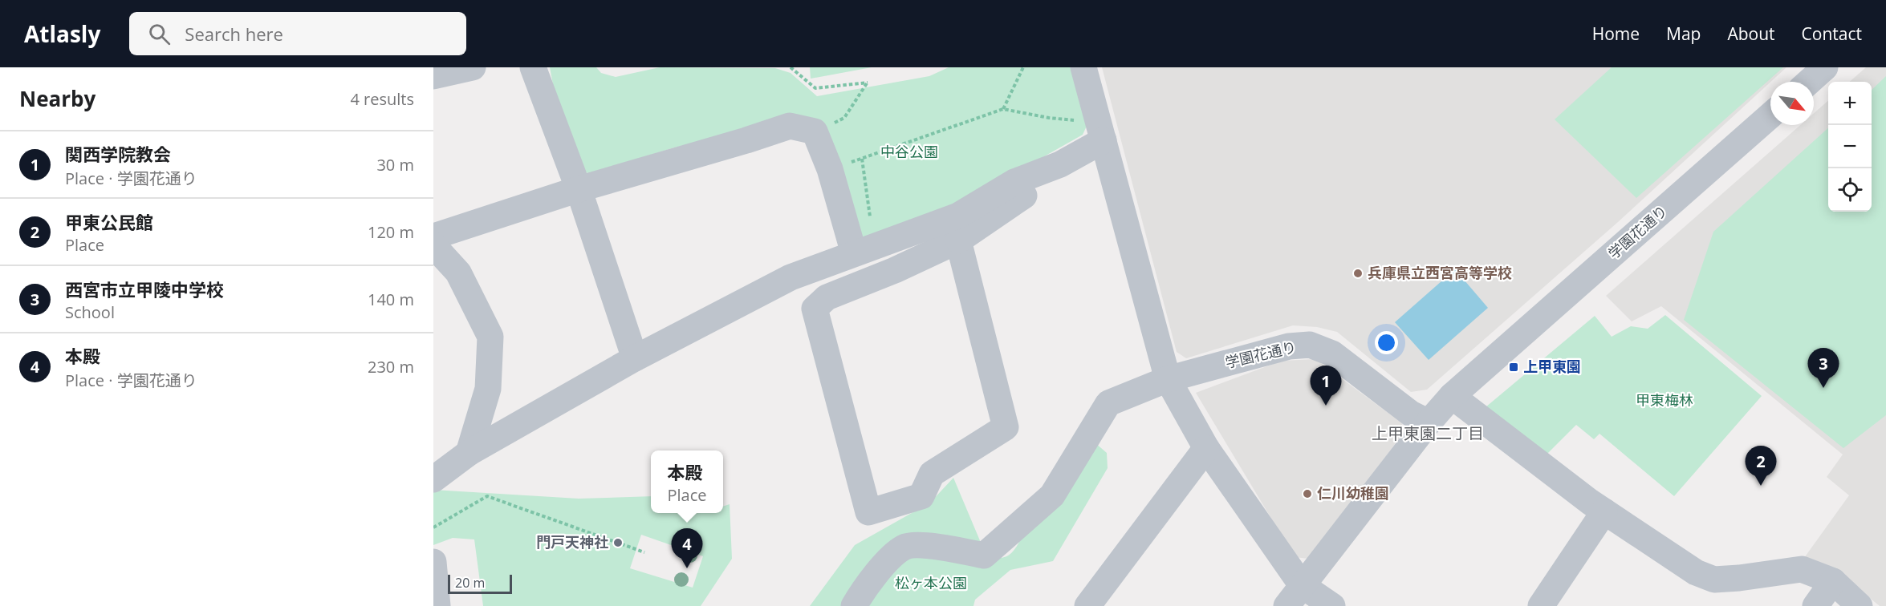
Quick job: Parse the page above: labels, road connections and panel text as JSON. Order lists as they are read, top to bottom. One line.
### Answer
{"streets":{"street":["学園花通り"]},"districts":["上甲東園二丁目"],"parks":["中谷公園","甲東梅林","松ヶ本公園"],"places":{"other":["兵庫県立西宮高等学校","仁川幼稚園","門戸天神社"],"transit":["上甲東園"]},"scale_bar":"20 m","north":"bottom right","page":{"header":"Atlasly","search":"Search here","nav":["Home","Map","About","Contact"],"heading":["Nearby","4 results"],"map_buttons":["+","−"],"list":[{"mark":"1","name":"関西学院教会","note":"Place · 学園花通り","value":"30 m"},{"mark":"2","name":"甲東公民館","note":"Place","value":"120 m"},{"mark":"3","name":"西宮市立甲陵中学校","note":"School","value":"140 m"},{"mark":"4","name":"本殿","note":"Place · 学園花通り","value":"230 m"}],"pins":["3","1","2","4"],"popup":["本殿","Place"],"scale":"20 m"}}
